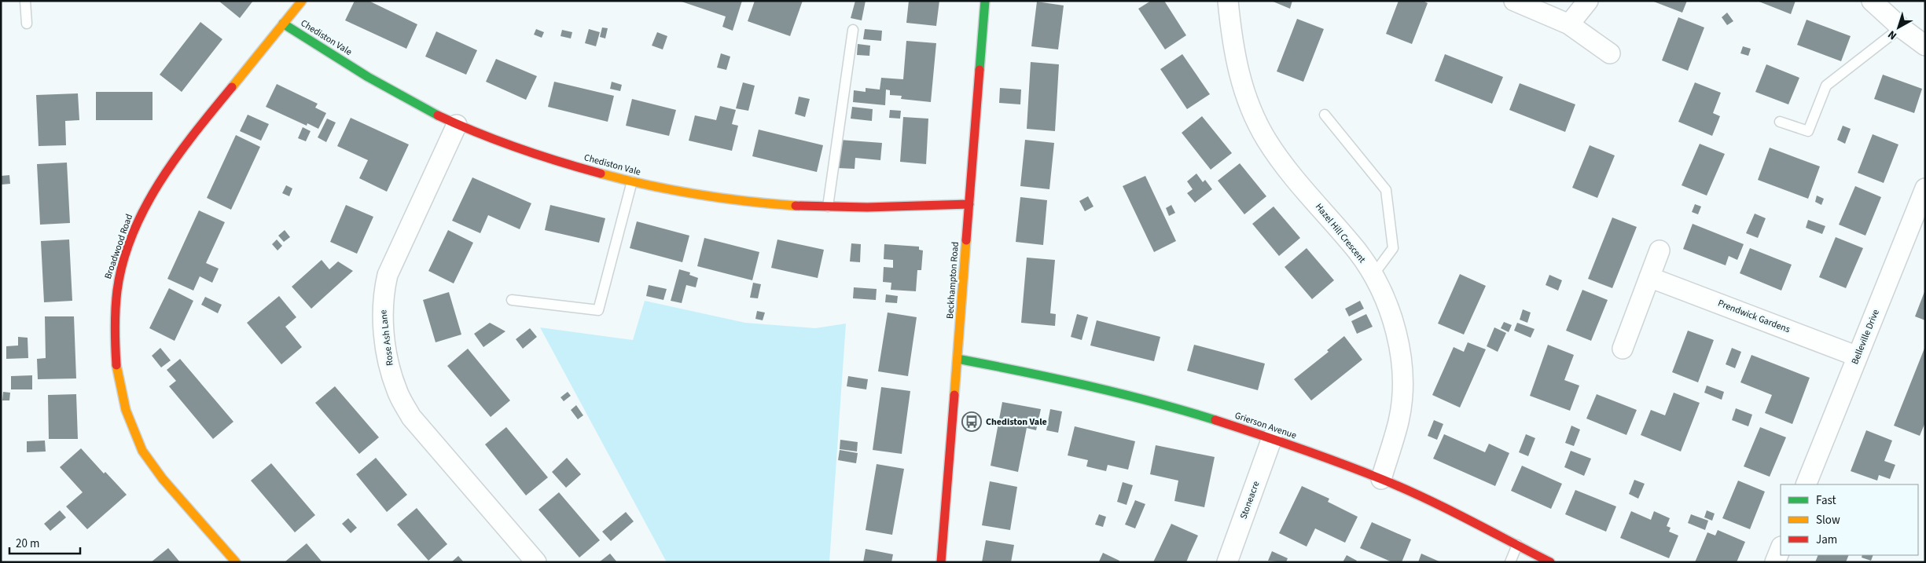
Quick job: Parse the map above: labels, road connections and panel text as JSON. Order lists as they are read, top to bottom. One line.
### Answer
{"streets":{"street":["Chediston Vale","Hazel Hill Crescent","Broadwood Road","Beckhampton Road","Prendwick Gardens","Belleville Drive","Rose Ash Lane","Grierson Avenue","Stoneacre"]},"crossings":[["Chediston Vale","Broadwood Road"],["Chediston Vale","Beckhampton Road"],["Chediston Vale","Rose Ash Lane"],["Hazel Hill Crescent","Grierson Avenue"],["Beckhampton Road","Grierson Avenue"],["Prendwick Gardens","Belleville Drive"],["Grierson Avenue","Stoneacre"]],"places":{"bus stop":["Chediston Vale"]},"legend":["Fast","Slow","Jam"],"scale_bar":"20 m","north":"bottom left"}
